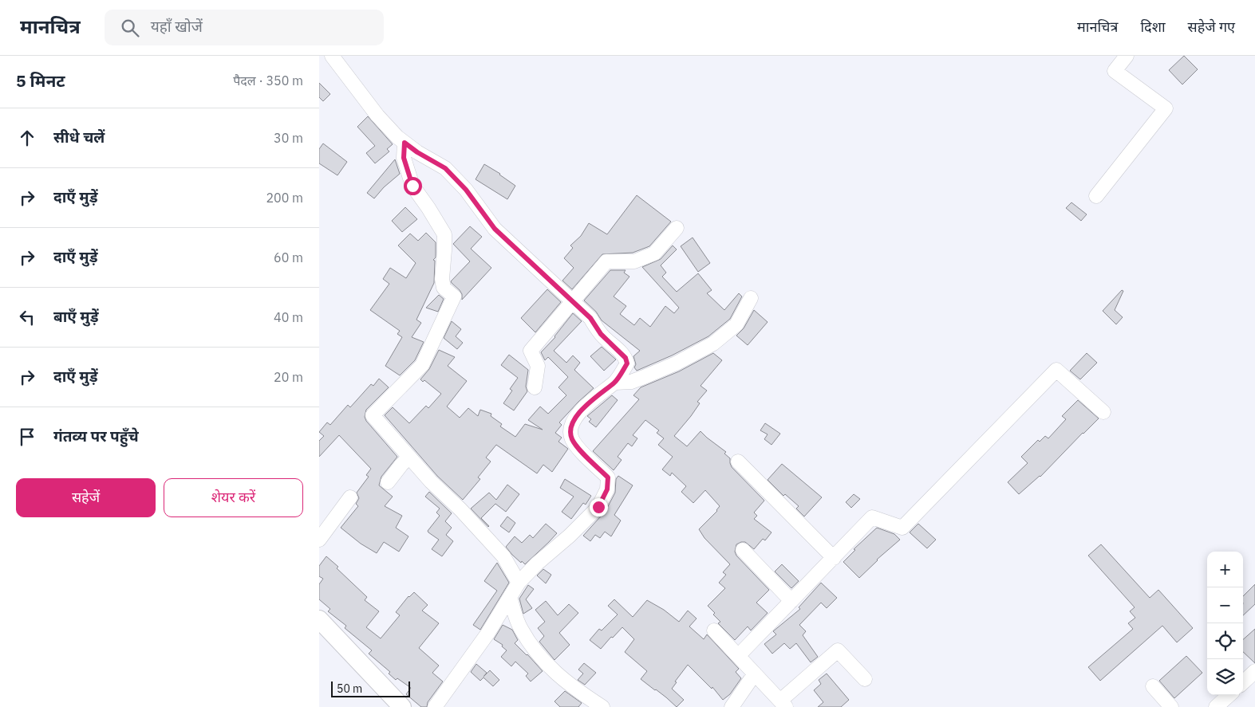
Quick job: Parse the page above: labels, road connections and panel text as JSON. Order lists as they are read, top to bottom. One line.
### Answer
{"scale_bar":"50 m","page":{"header":"मानचित्र","search":"यहाँ खोजें","nav":["मानचित्र","दिशा","सहेजे गए"],"heading":["5 मिनट","पैदल · 350 m"],"list":[["सीधे चलें","30 m"],["दाएँ मुड़ें","200 m"],["दाएँ मुड़ें","60 m"],["बाएँ मुड़ें","40 m"],["दाएँ मुड़ें","20 m"],"गंतव्य पर पहुँचे"],"buttons":["सहेजें","शेयर करें"],"map_buttons":["+","−"],"scale":"50 m"}}
